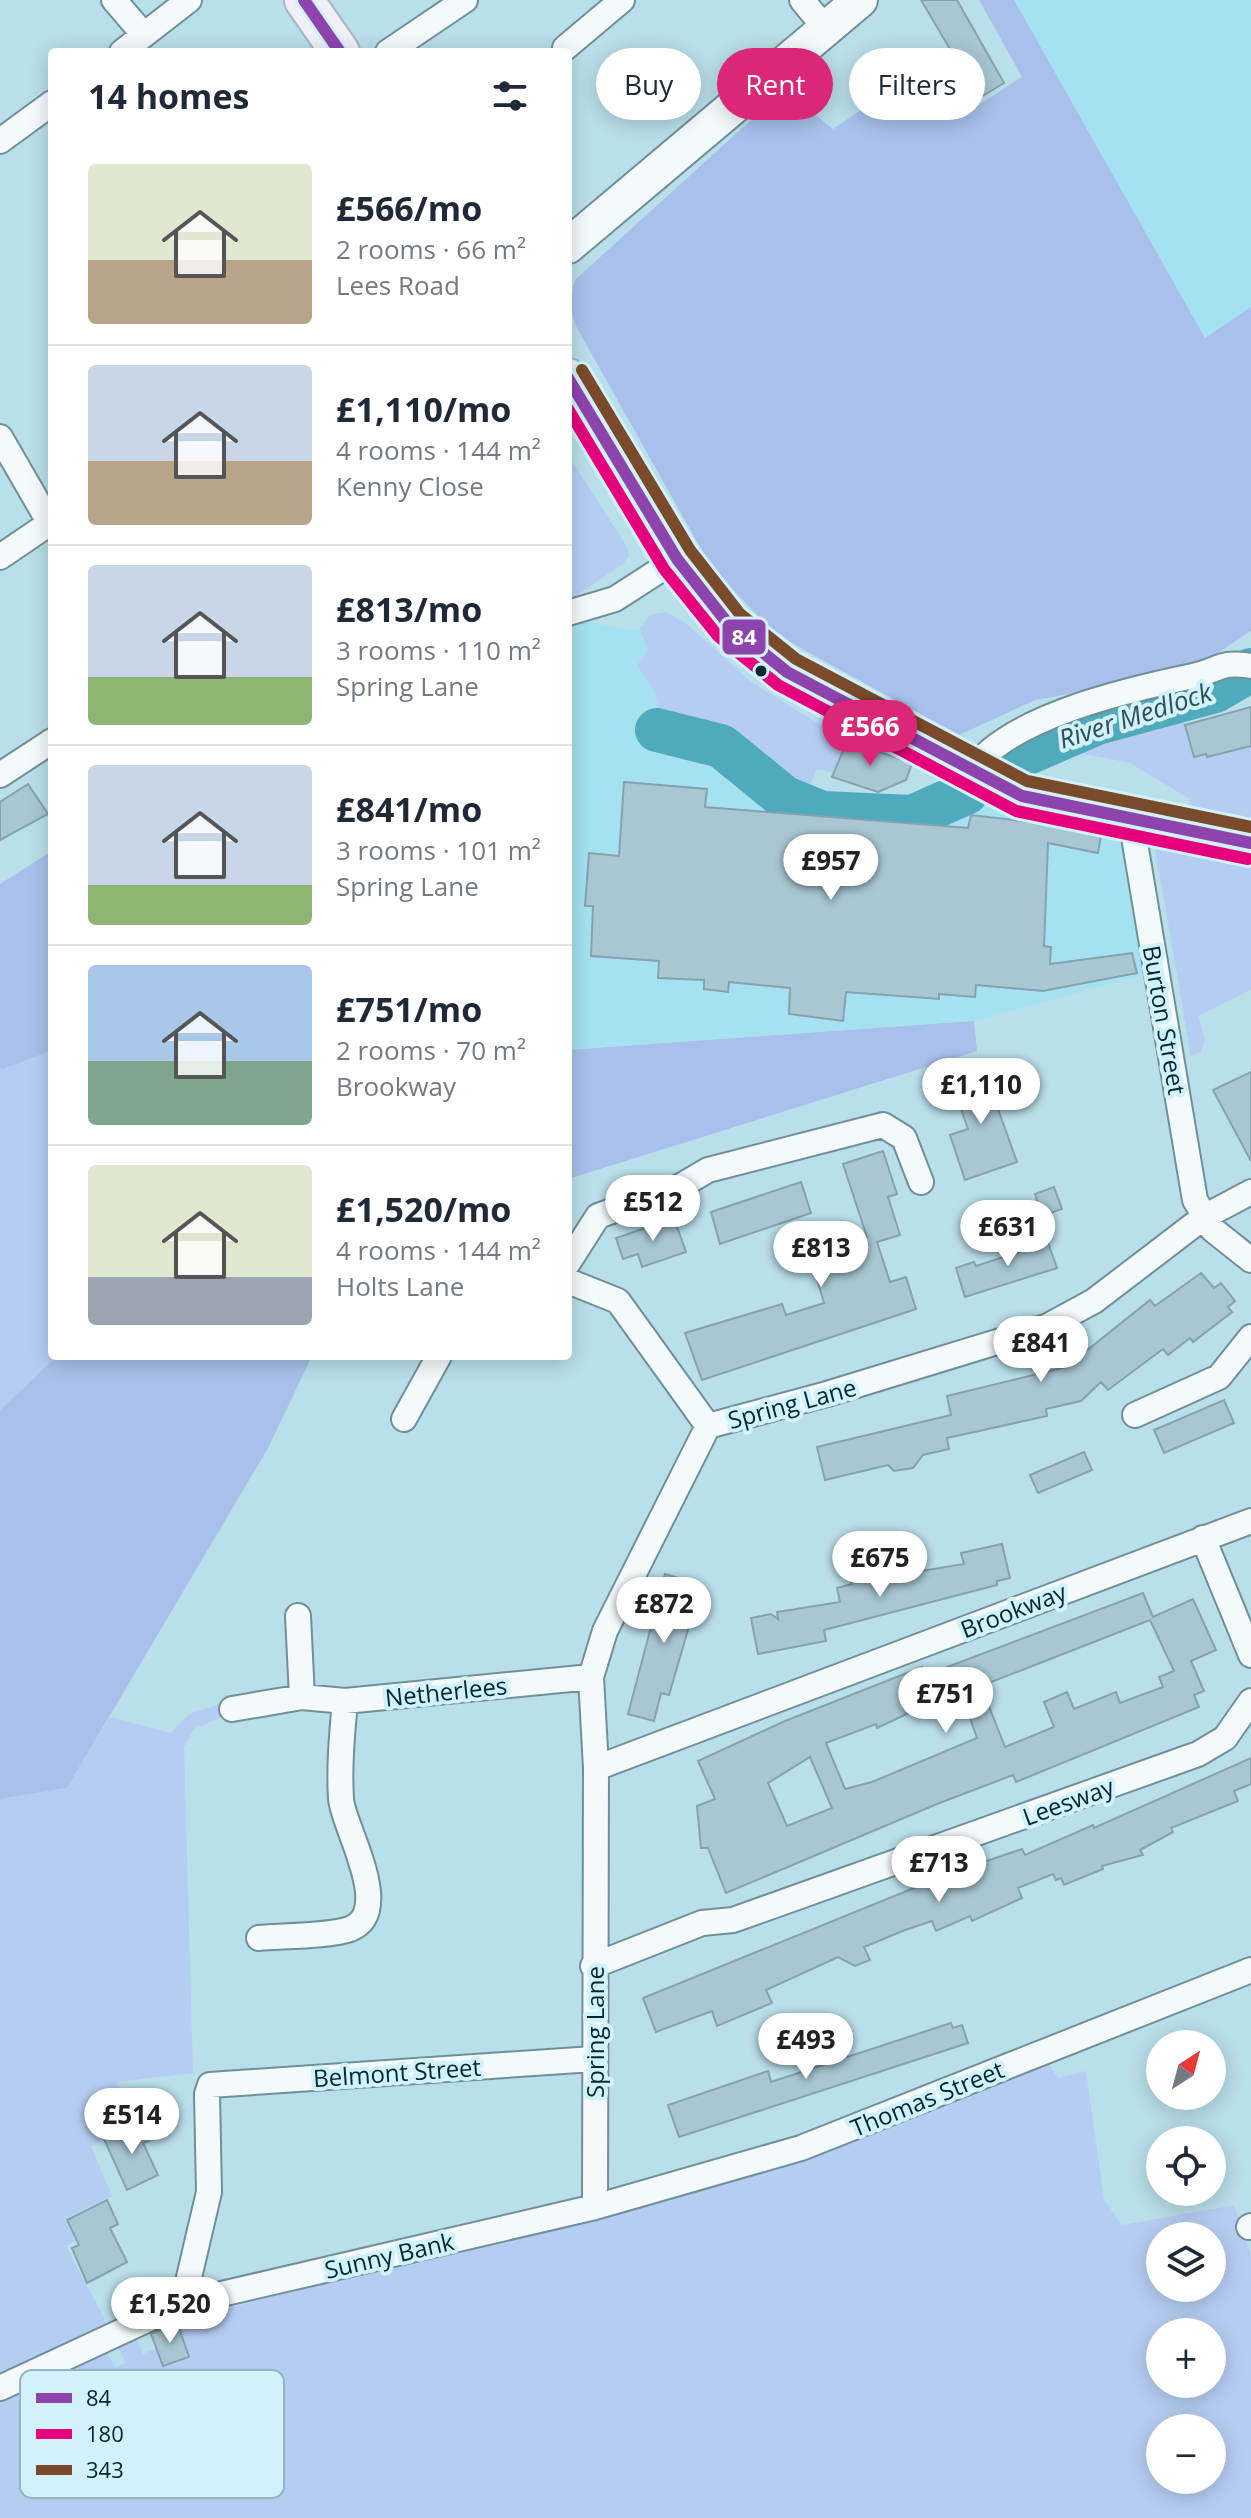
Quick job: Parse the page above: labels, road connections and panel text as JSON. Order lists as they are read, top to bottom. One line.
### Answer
{"streets":{"street":["Burton Street","Spring Lane","Brookway","Netherlees","Leesway","Belmont Street","Thomas Street","Sunny Bank"]},"crossings":[["Burton Street","Spring Lane"],["Spring Lane","Brookway"],["Spring Lane","Netherlees"],["Spring Lane","Leesway"],["Spring Lane","Belmont Street"],["Spring Lane","Thomas Street"],["Spring Lane","Sunny Bank"],["Belmont Street","Sunny Bank"],["Thomas Street","Sunny Bank"]],"water":["River Medlock"],"lines":["transit line 84","transit line 343","transit line 180"],"legend":["84","180","343"],"north":"top right","page":{"chip":["Buy","Rent","Filters"],"heading":"14 homes","list":[{"name":"£566/mo","note":"2 rooms · 66 m² · Lees Road"},{"name":"£1,110/mo","note":"4 rooms · 144 m² · Kenny Close"},{"name":"£813/mo","note":"3 rooms · 110 m² · Spring Lane"},{"name":"£841/mo","note":"3 rooms · 101 m² · Spring Lane"},{"name":"£751/mo","note":"2 rooms · 70 m² · Brookway"},{"name":"£1,520/mo","note":"4 rooms · 144 m² · Holts Lane"}],"price":["£566","£957","£1,110","£512","£631","£813","£841","£675","£872","£751","£713","£493","£514","£1,520"],"map_buttons":["+","−"]}}
